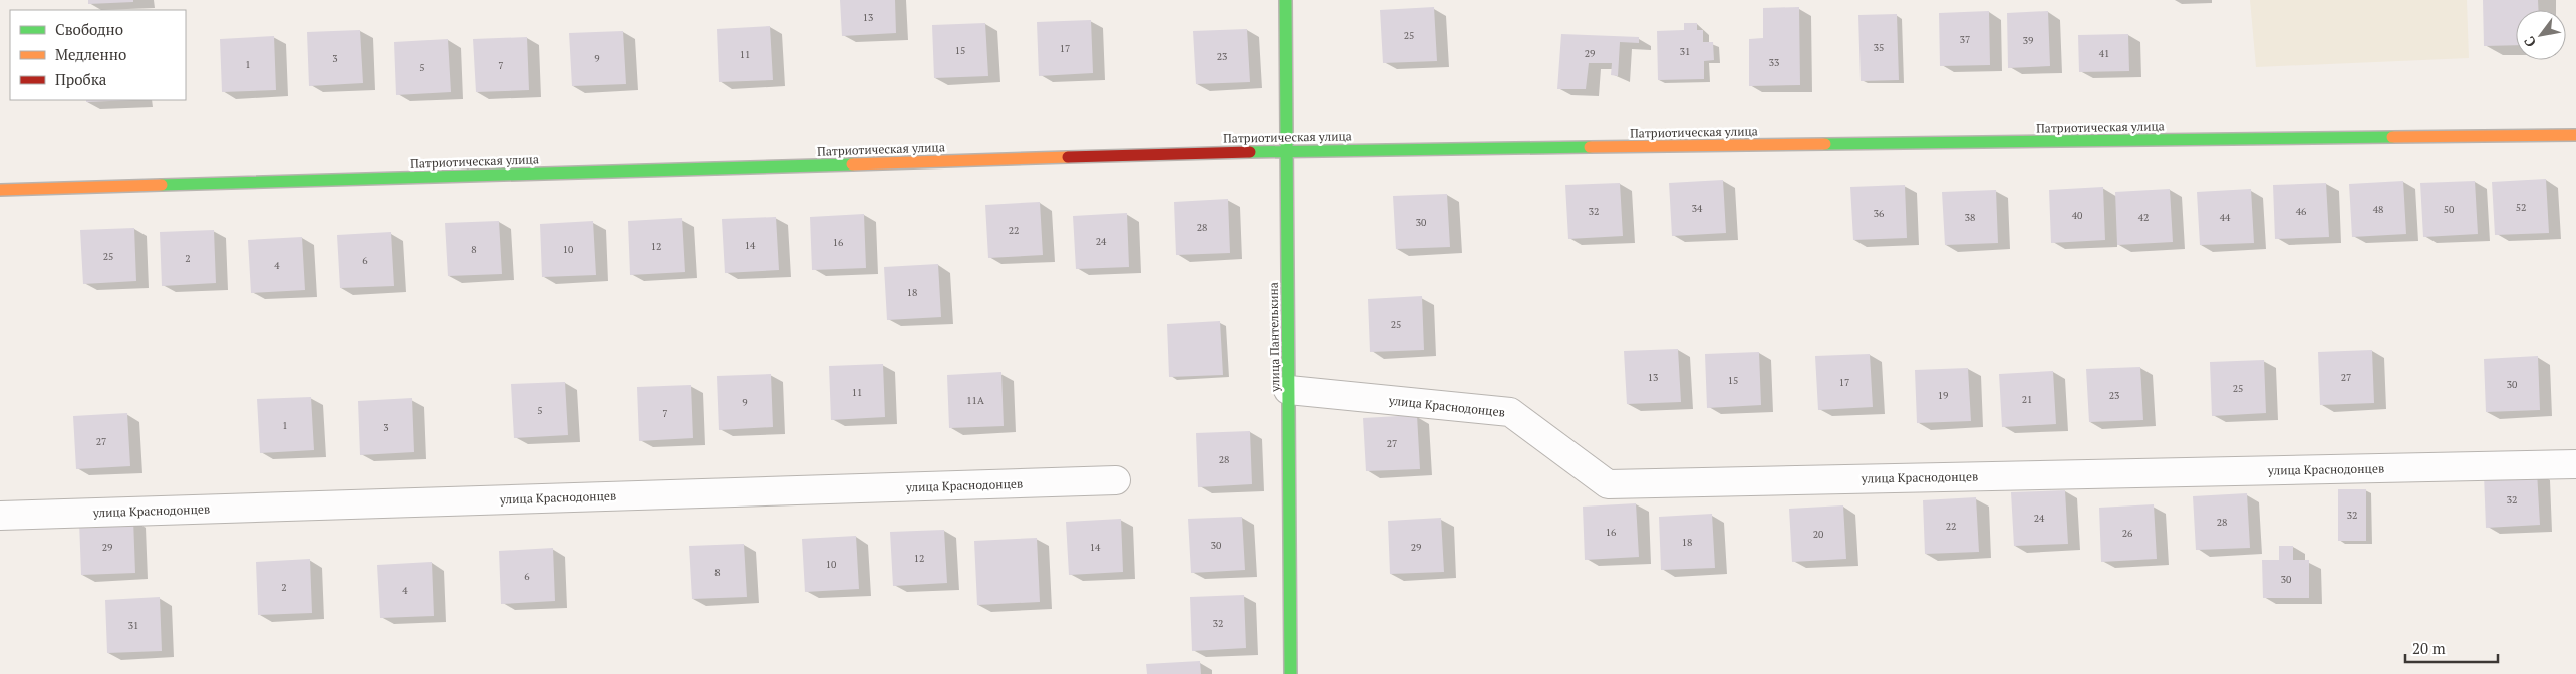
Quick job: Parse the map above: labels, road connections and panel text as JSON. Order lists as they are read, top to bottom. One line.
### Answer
{"streets":{"street":["Патриотическая улица","улица Пантелькина","улица Краснодонцев"]},"crossings":[["Патриотическая улица","улица Пантелькина"],["улица Пантелькина","улица Краснодонцев"]],"house_numbers":["13","25","37","39","35","17","15","31","29","41","11","23","3","9","33","1","7","5","52","34","48","50","32","46","36","40","38","42","44","30","28","22","24","16","14","12","8","10","25","2","6","4","18","25","13","27","15","17","30","25","11","19","23","21","11А","9","5","7","1","3","27","27","28","32","32","24","28","22","16","26","20","18","30","29","14","29","12","10","8","6","30","2","4","32","31"],"legend":["Свободно","Медленно","Пробка"],"scale_bar":"20 m","north":"bottom left"}
